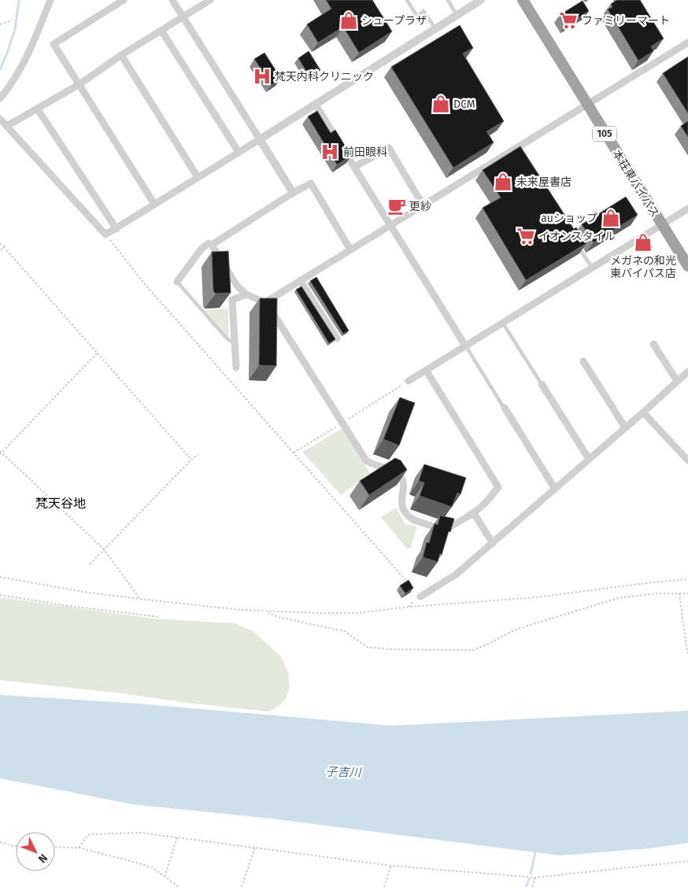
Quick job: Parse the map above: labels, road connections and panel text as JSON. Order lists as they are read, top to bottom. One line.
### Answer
{"streets":{"highway":["105","本荘東バイパス"]},"districts":["梵天谷地"],"water":["子吉川"],"places":{"shop":["シュープラザ","DCM","未来屋書店","auショップ","メガネの和光 東バイパス店"],"supermarket":["ファミリーマート","イオンスタイル"],"hospital":["梵天内科クリニック","前田眼科"],"cafe":["更紗"]},"north":"bottom right"}
